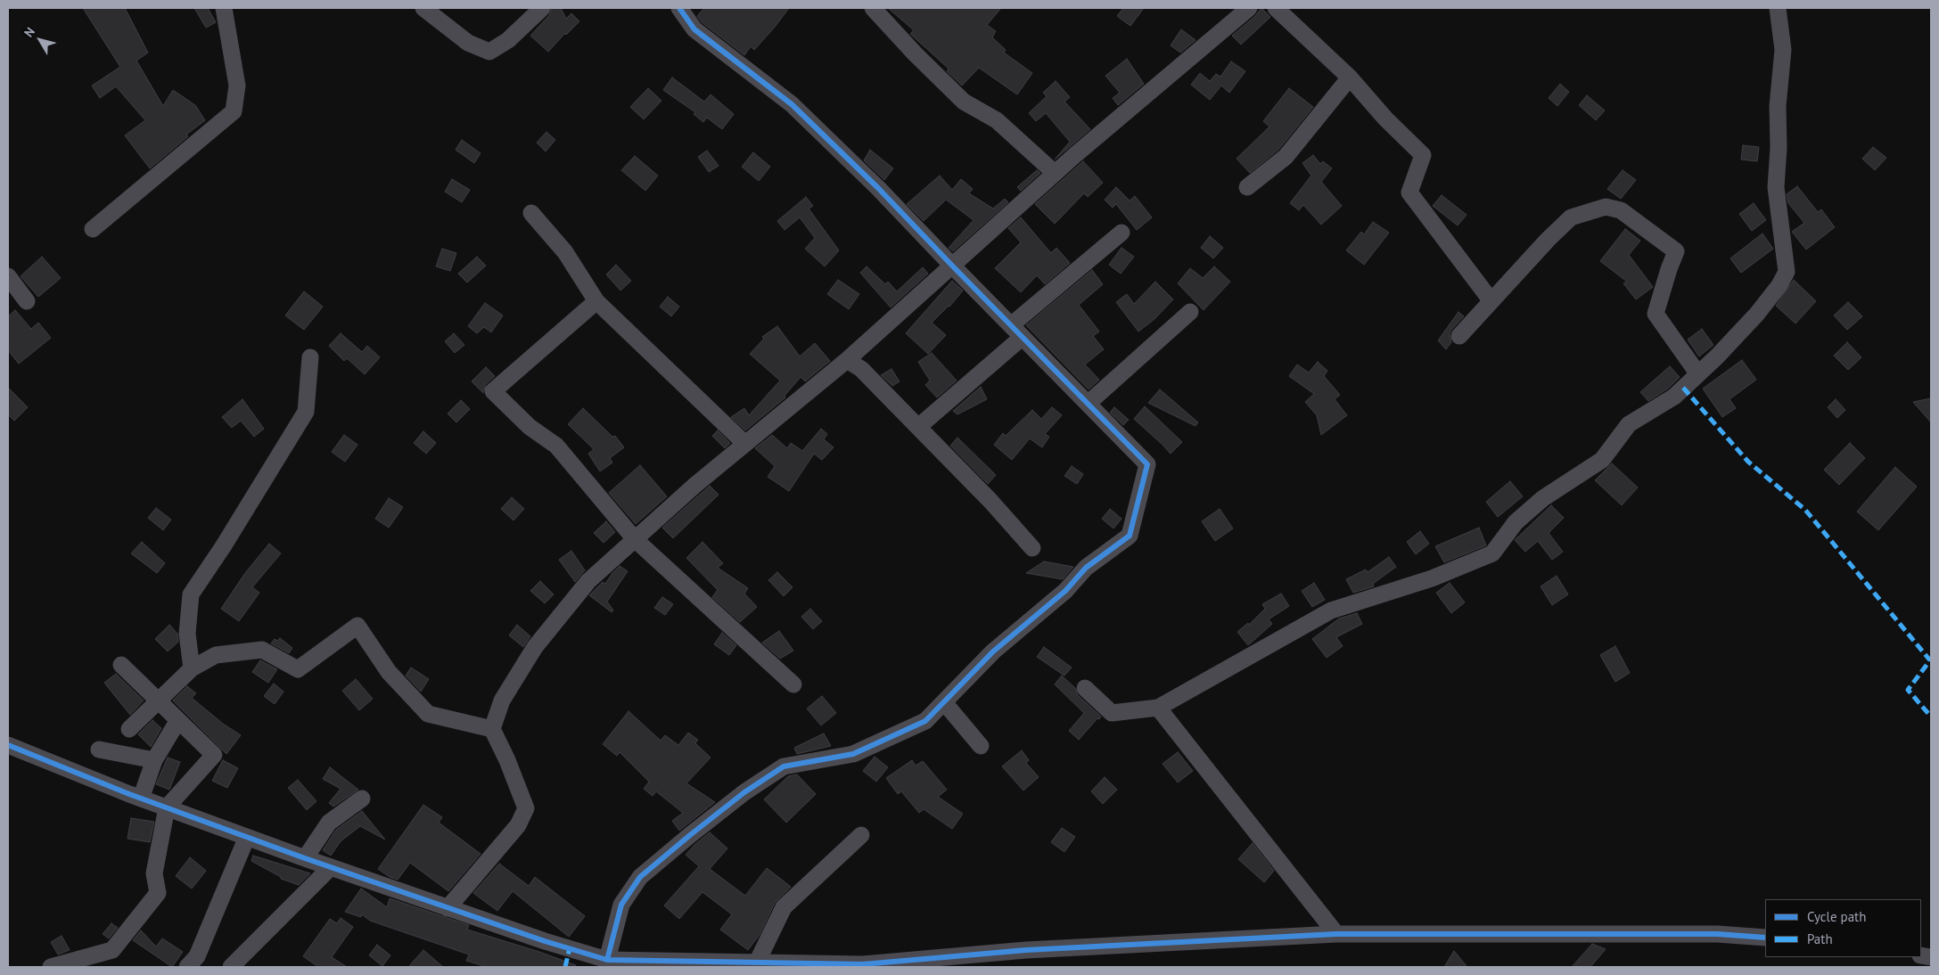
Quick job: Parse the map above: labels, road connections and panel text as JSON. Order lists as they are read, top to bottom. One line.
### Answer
{"legend":["Cycle path","Path"],"north":"top left"}
